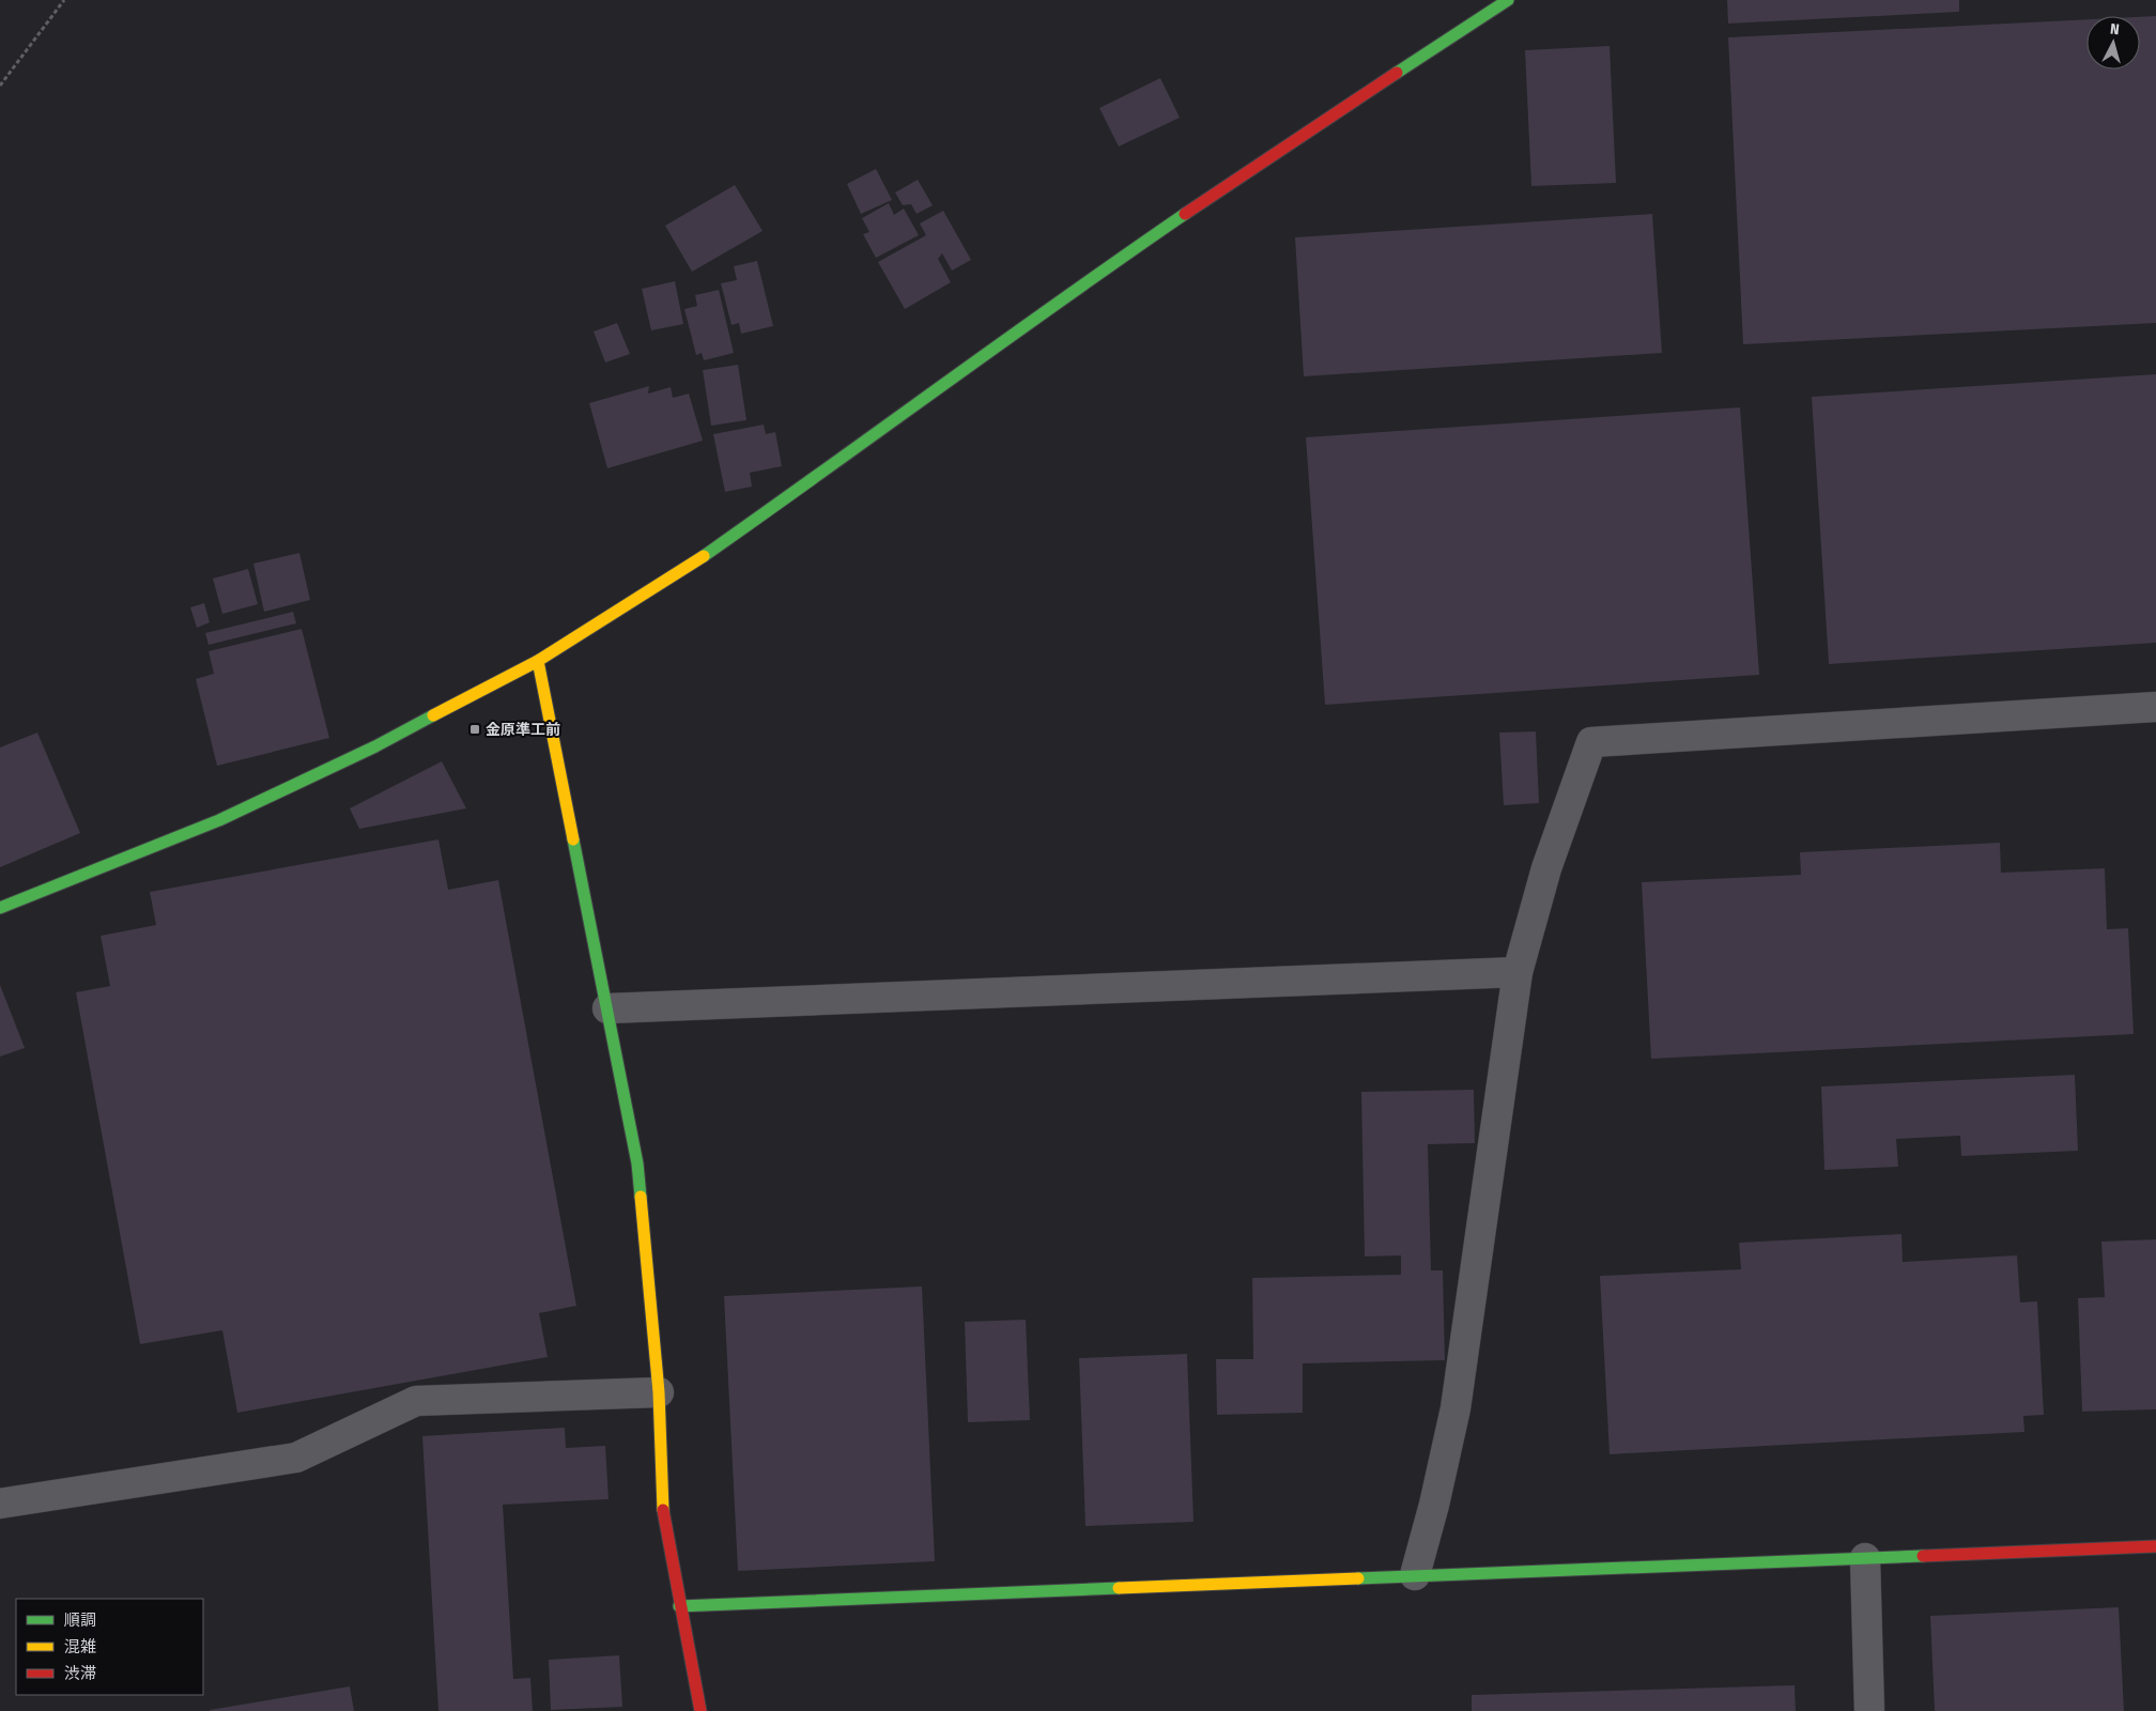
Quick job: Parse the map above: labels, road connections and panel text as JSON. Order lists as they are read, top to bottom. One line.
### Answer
{"places":{"transit":["金原準工前"]},"legend":["順調","混雑","渋滞"],"north":"top"}
